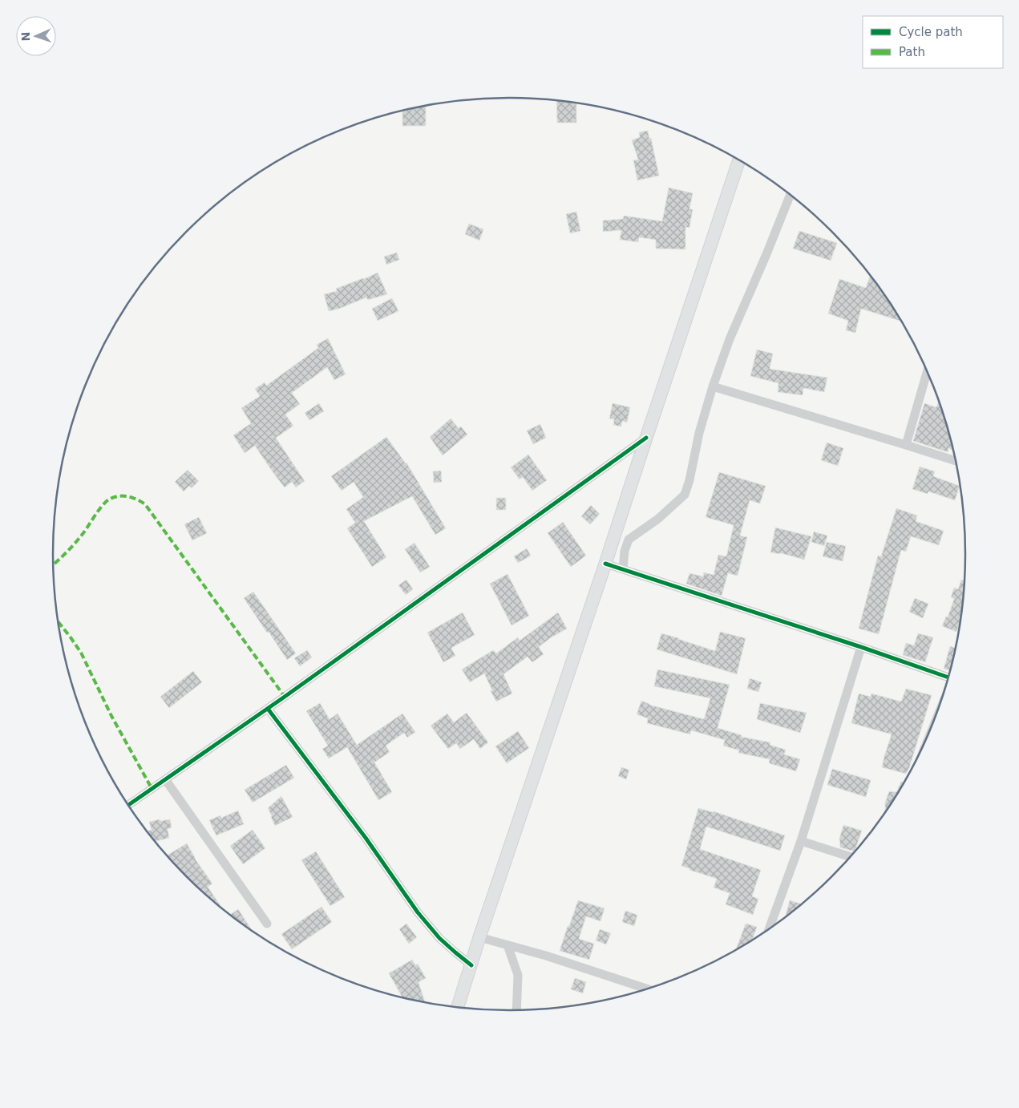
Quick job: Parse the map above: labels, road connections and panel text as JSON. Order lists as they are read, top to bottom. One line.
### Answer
{"legend":["Cycle path","Path"],"north":"left"}
